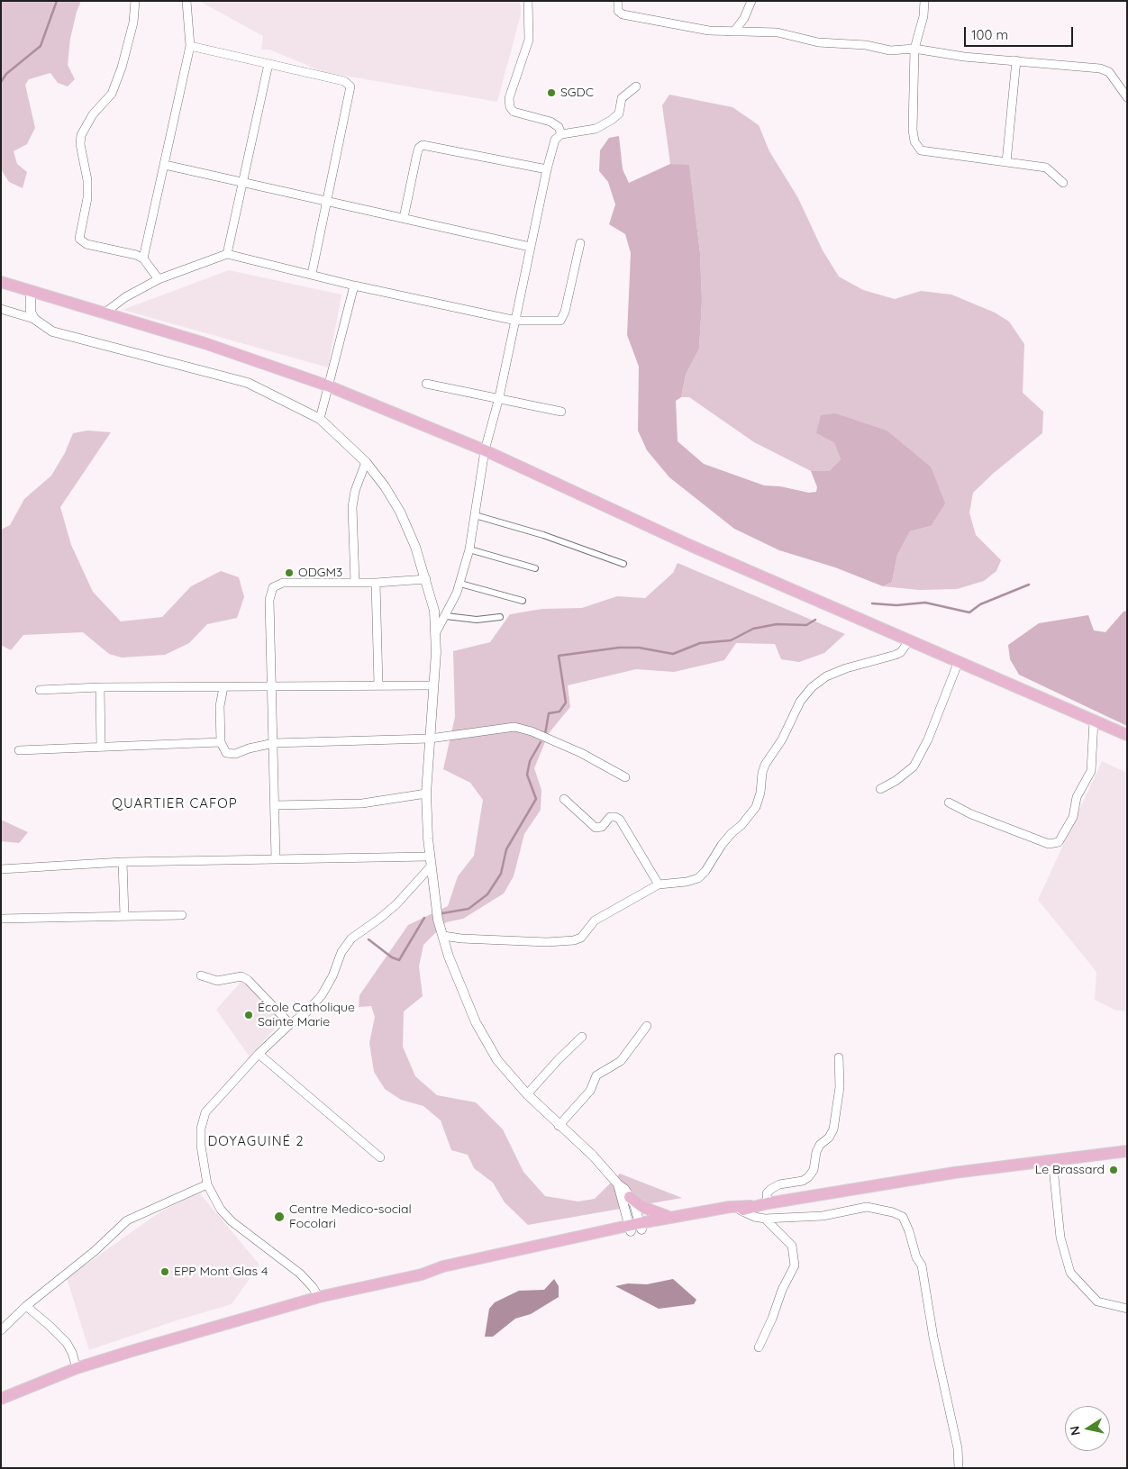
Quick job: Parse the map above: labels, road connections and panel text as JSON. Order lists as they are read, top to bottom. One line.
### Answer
{"districts":["QUARTIER CAFOP","DOYAGUINÉ 2"],"places":["SGDC","ODGM3","École Catholique Sainte Marie","Le Brassard","Centre Medico-social Focolari","EPP Mont Glas 4"],"scale_bar":"100 m","north":"left"}
